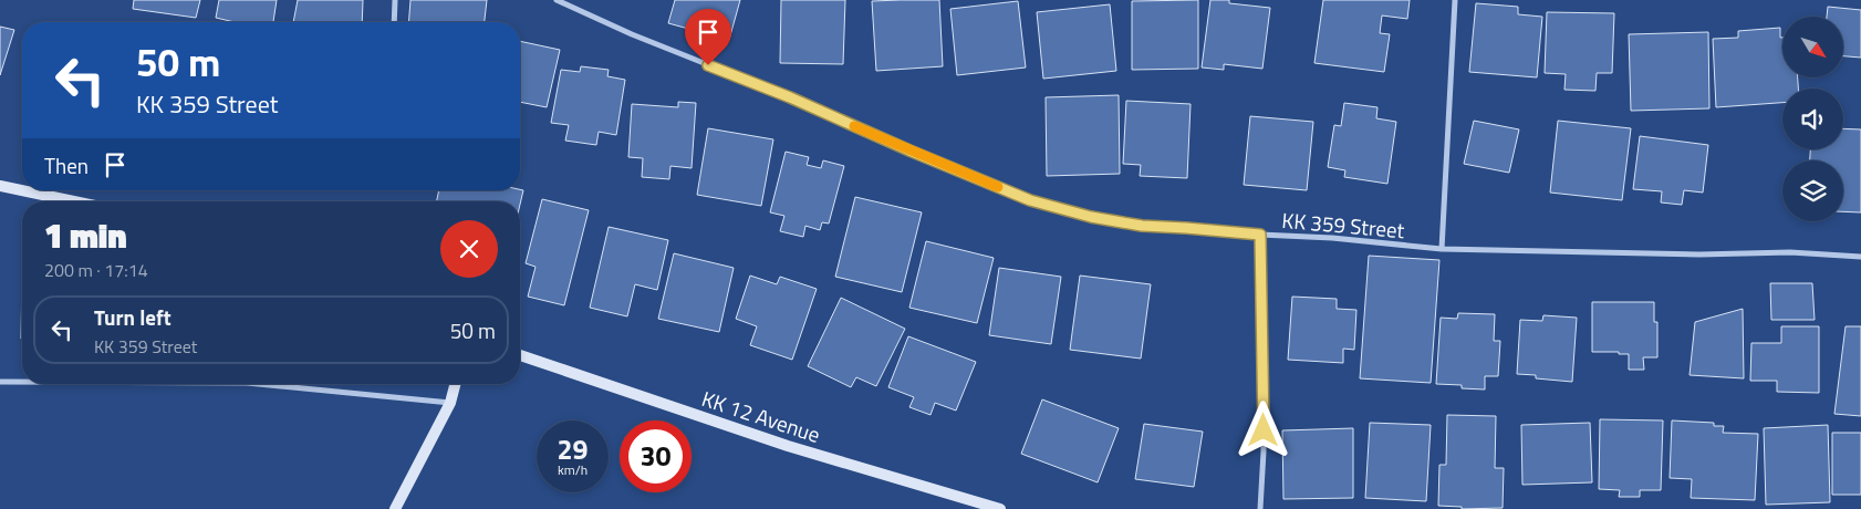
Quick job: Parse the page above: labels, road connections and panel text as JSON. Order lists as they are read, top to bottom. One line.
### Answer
{"streets":{"main road":["KK 12 Avenue"],"street":["KK 359 Street"]},"north":"bottom right","page":{"turn":["50 m","KK 359 Street"],"then":"Then","heading":["1 min","200 m · 17:14"],"list":[{"name":"Turn left","note":"KK 359 Street","value":"50 m"}],"speed":"29 km/h","limit":"30"}}
